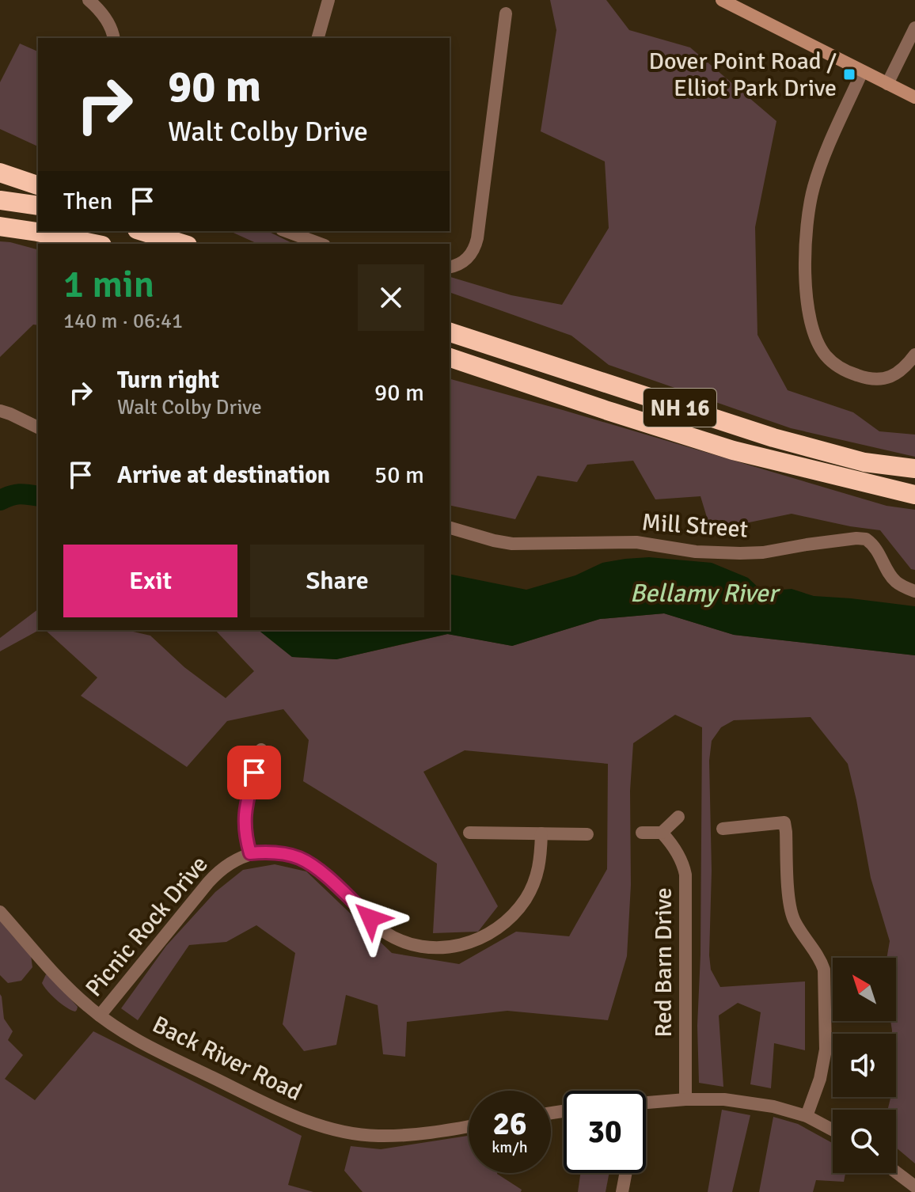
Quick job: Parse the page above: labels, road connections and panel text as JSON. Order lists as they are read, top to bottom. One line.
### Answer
{"streets":{"highway":["NH 16"],"street":["Mill Street","Picnic Rock Drive","Red Barn Drive","Back River Road"]},"crossings":[["Picnic Rock Drive","Back River Road"]],"water":["Bellamy River"],"places":{"transit":["Dover Point Road / Elliot Park Drive"]},"north":"top left","page":{"turn":["90 m","Walt Colby Drive"],"then":"Then","heading":["1 min","140 m · 06:41"],"list":[{"name":"Turn right","note":"Walt Colby Drive","value":"90 m"},{"name":"Arrive at destination","value":"50 m"}],"buttons":["Exit","Share"],"speed":"26 km/h","limit":"30"}}
